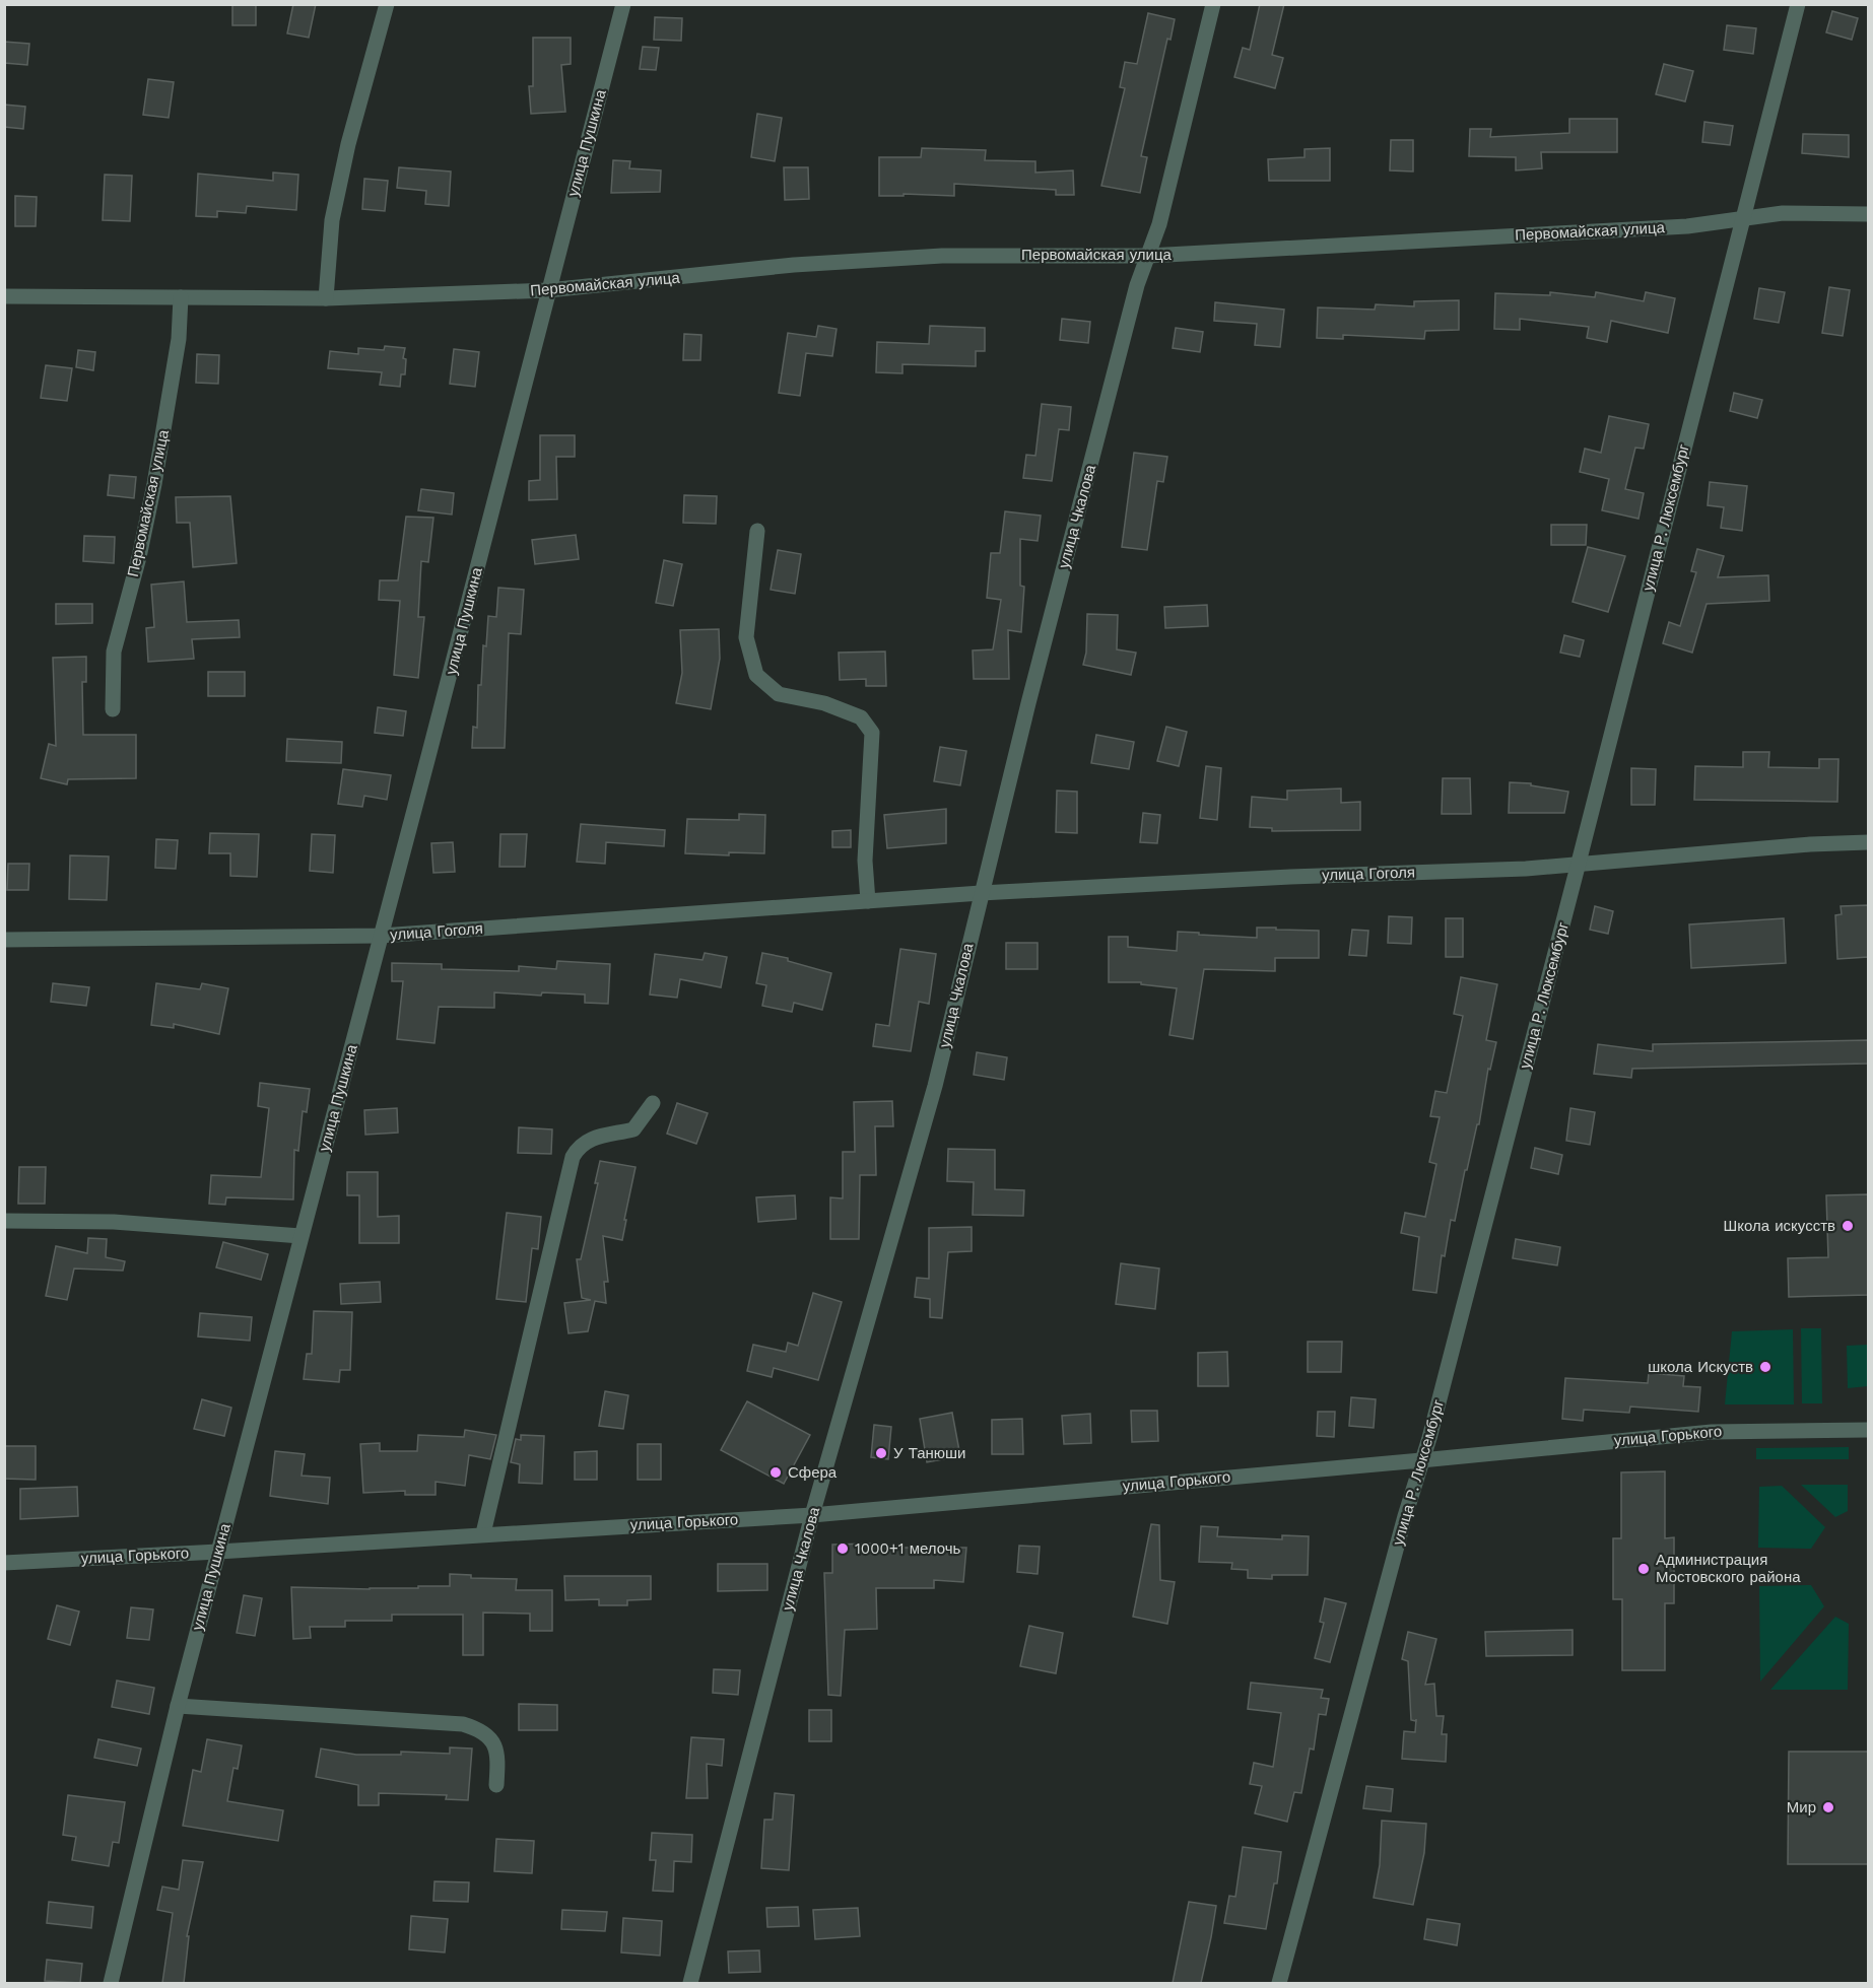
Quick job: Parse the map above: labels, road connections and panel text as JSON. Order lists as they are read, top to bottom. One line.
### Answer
{"streets":{"street":["улица Пушкина","Первомайская улица","улица Чкалова","улица Р. Люксембург","улица Гоголя","улица Горького"]},"crossings":[["улица Пушкина","Первомайская улица"],["улица Пушкина","улица Гоголя"],["улица Пушкина","улица Горького"],["Первомайская улица","улица Чкалова"],["Первомайская улица","улица Р. Люксембург"],["улица Чкалова","улица Гоголя"],["улица Чкалова","улица Горького"],["улица Р. Люксембург","улица Гоголя"],["улица Р. Люксембург","улица Горького"]],"places":["Школа искусств","школа Искуств","У Танюши","Сфера","1000+1 мелочь","Администрация Мостовского района","Мир"]}
